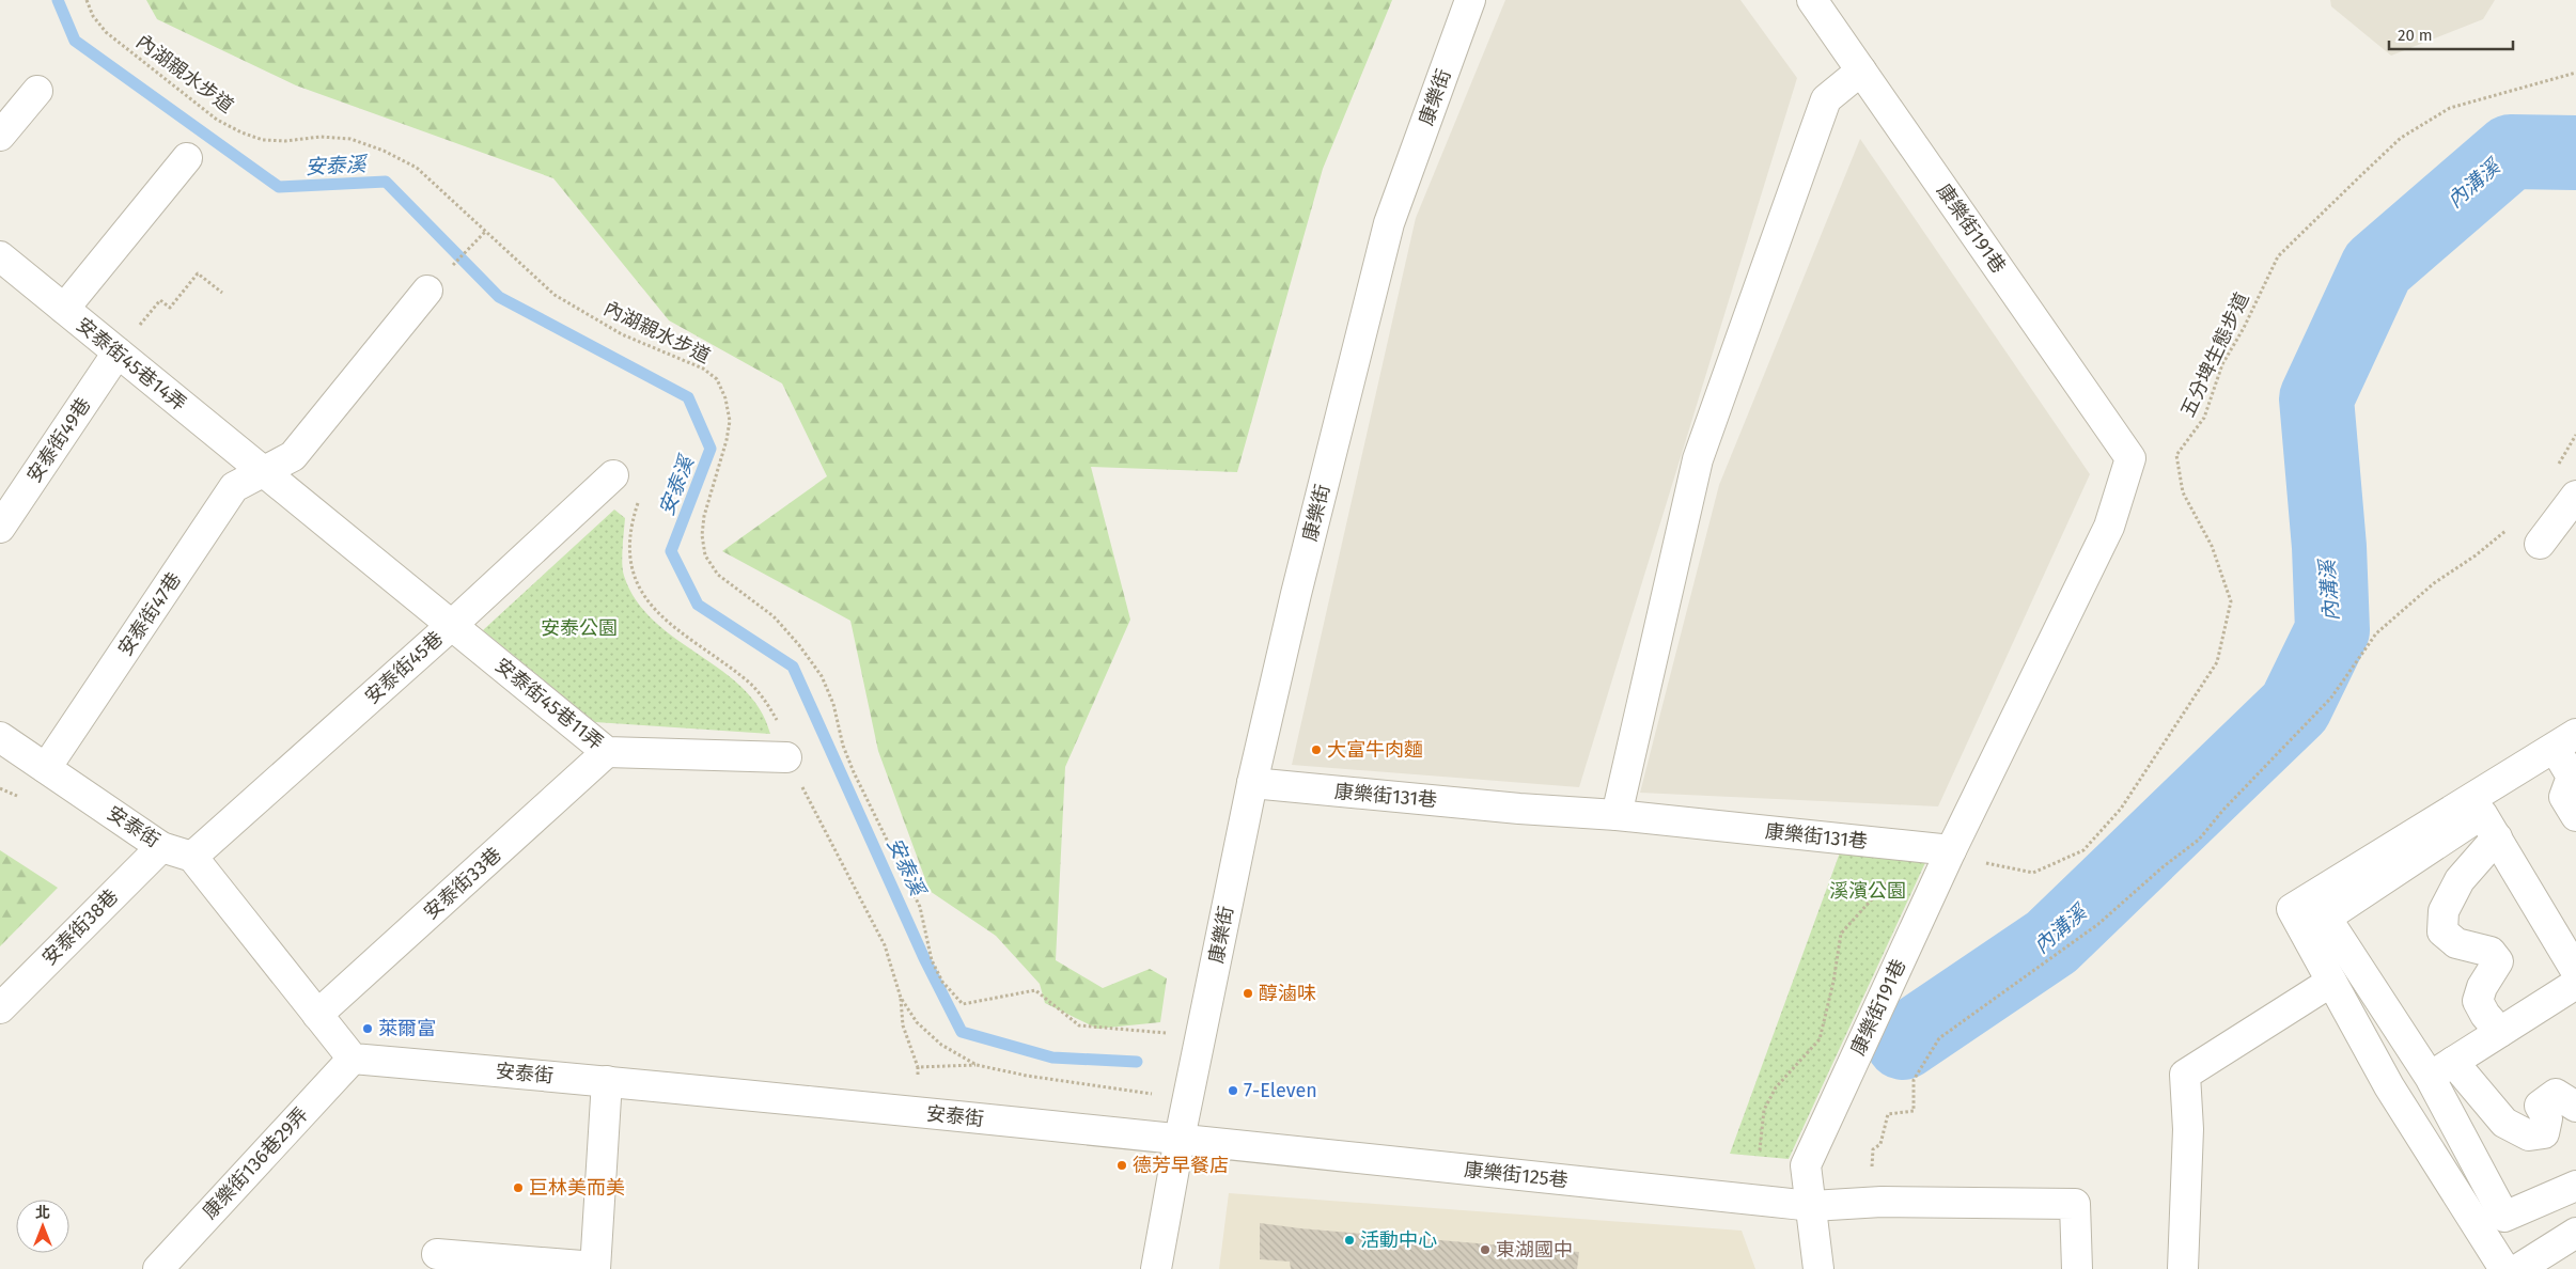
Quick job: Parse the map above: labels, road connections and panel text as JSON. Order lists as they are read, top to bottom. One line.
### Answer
{"streets":{"street":["康樂街","康樂街191巷","安泰街45巷14弄","安泰街49巷","安泰街47巷","安泰街45巷","安泰街45巷11弄","康樂街131巷","安泰街","安泰街33巷","安泰街38巷","康樂街136巷29弄","康樂街125巷"],"path":["內湖親水步道","五分埤生態步道"]},"crossings":[["內湖親水步道","康樂街"],["康樂街","康樂街131巷"],["康樂街191巷","五分埤生態步道"],["康樂街191巷","康樂街131巷"],["康樂街191巷","康樂街125巷"],["五分埤生態步道","康樂街131巷"],["安泰街45巷14弄","安泰街49巷"],["安泰街45巷14弄","安泰街47巷"],["安泰街45巷14弄","安泰街45巷"],["安泰街45巷14弄","安泰街45巷11弄"],["安泰街47巷","安泰街"],["安泰街45巷","安泰街45巷11弄"],["安泰街45巷","安泰街"],["安泰街45巷11弄","安泰街33巷"],["安泰街","安泰街38巷"],["安泰街","康樂街136巷29弄"],["安泰街","康樂街125巷"]],"water":["安泰溪","內溝溪"],"parks":["安泰公園","溪濱公園"],"places":["大富牛肉麵","醇滷味","萊爾富","7-Eleven","德芳早餐店","巨林美而美","活動中心","東湖國中"],"scale_bar":"20 m","north":"top"}
